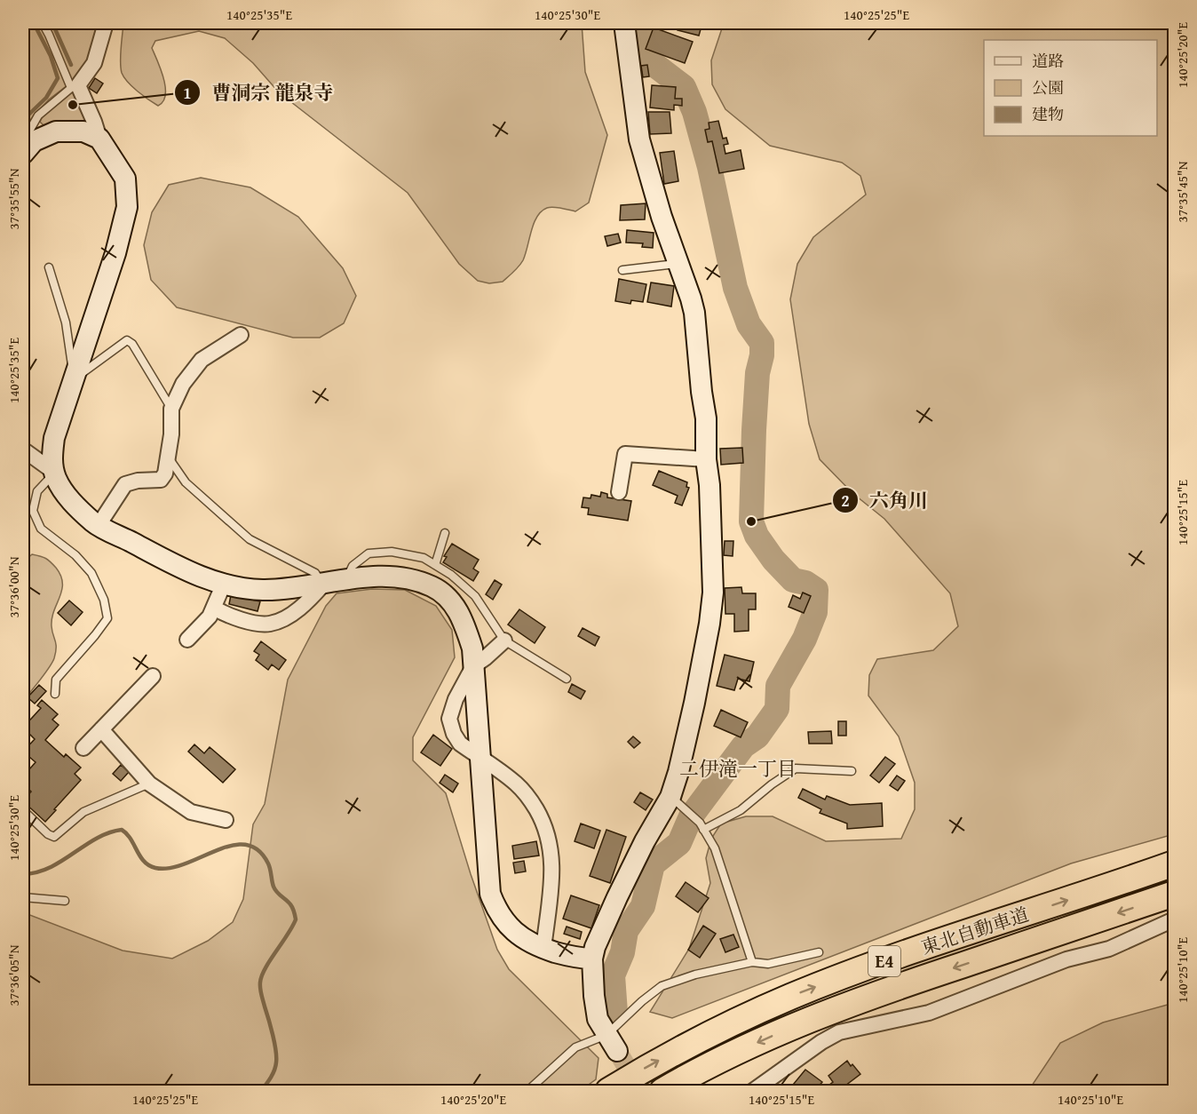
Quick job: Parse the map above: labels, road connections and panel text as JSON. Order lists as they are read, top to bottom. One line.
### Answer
{"streets":{"highway":["東北自動車道","E4"]},"districts":["二伊滝一丁目"],"places":["曹洞宗 龍泉寺","六角川"],"legend":["道路","公園","建物"],"coordinates":["140°25'35\"E","140°25'30\"E","140°25'25\"E","140°25'20\"E","37°35'45\"N","37°35'55\"N","140°25'15\"E","37°36'00\"N","140°25'10\"E","37°36'05\"N"]}
